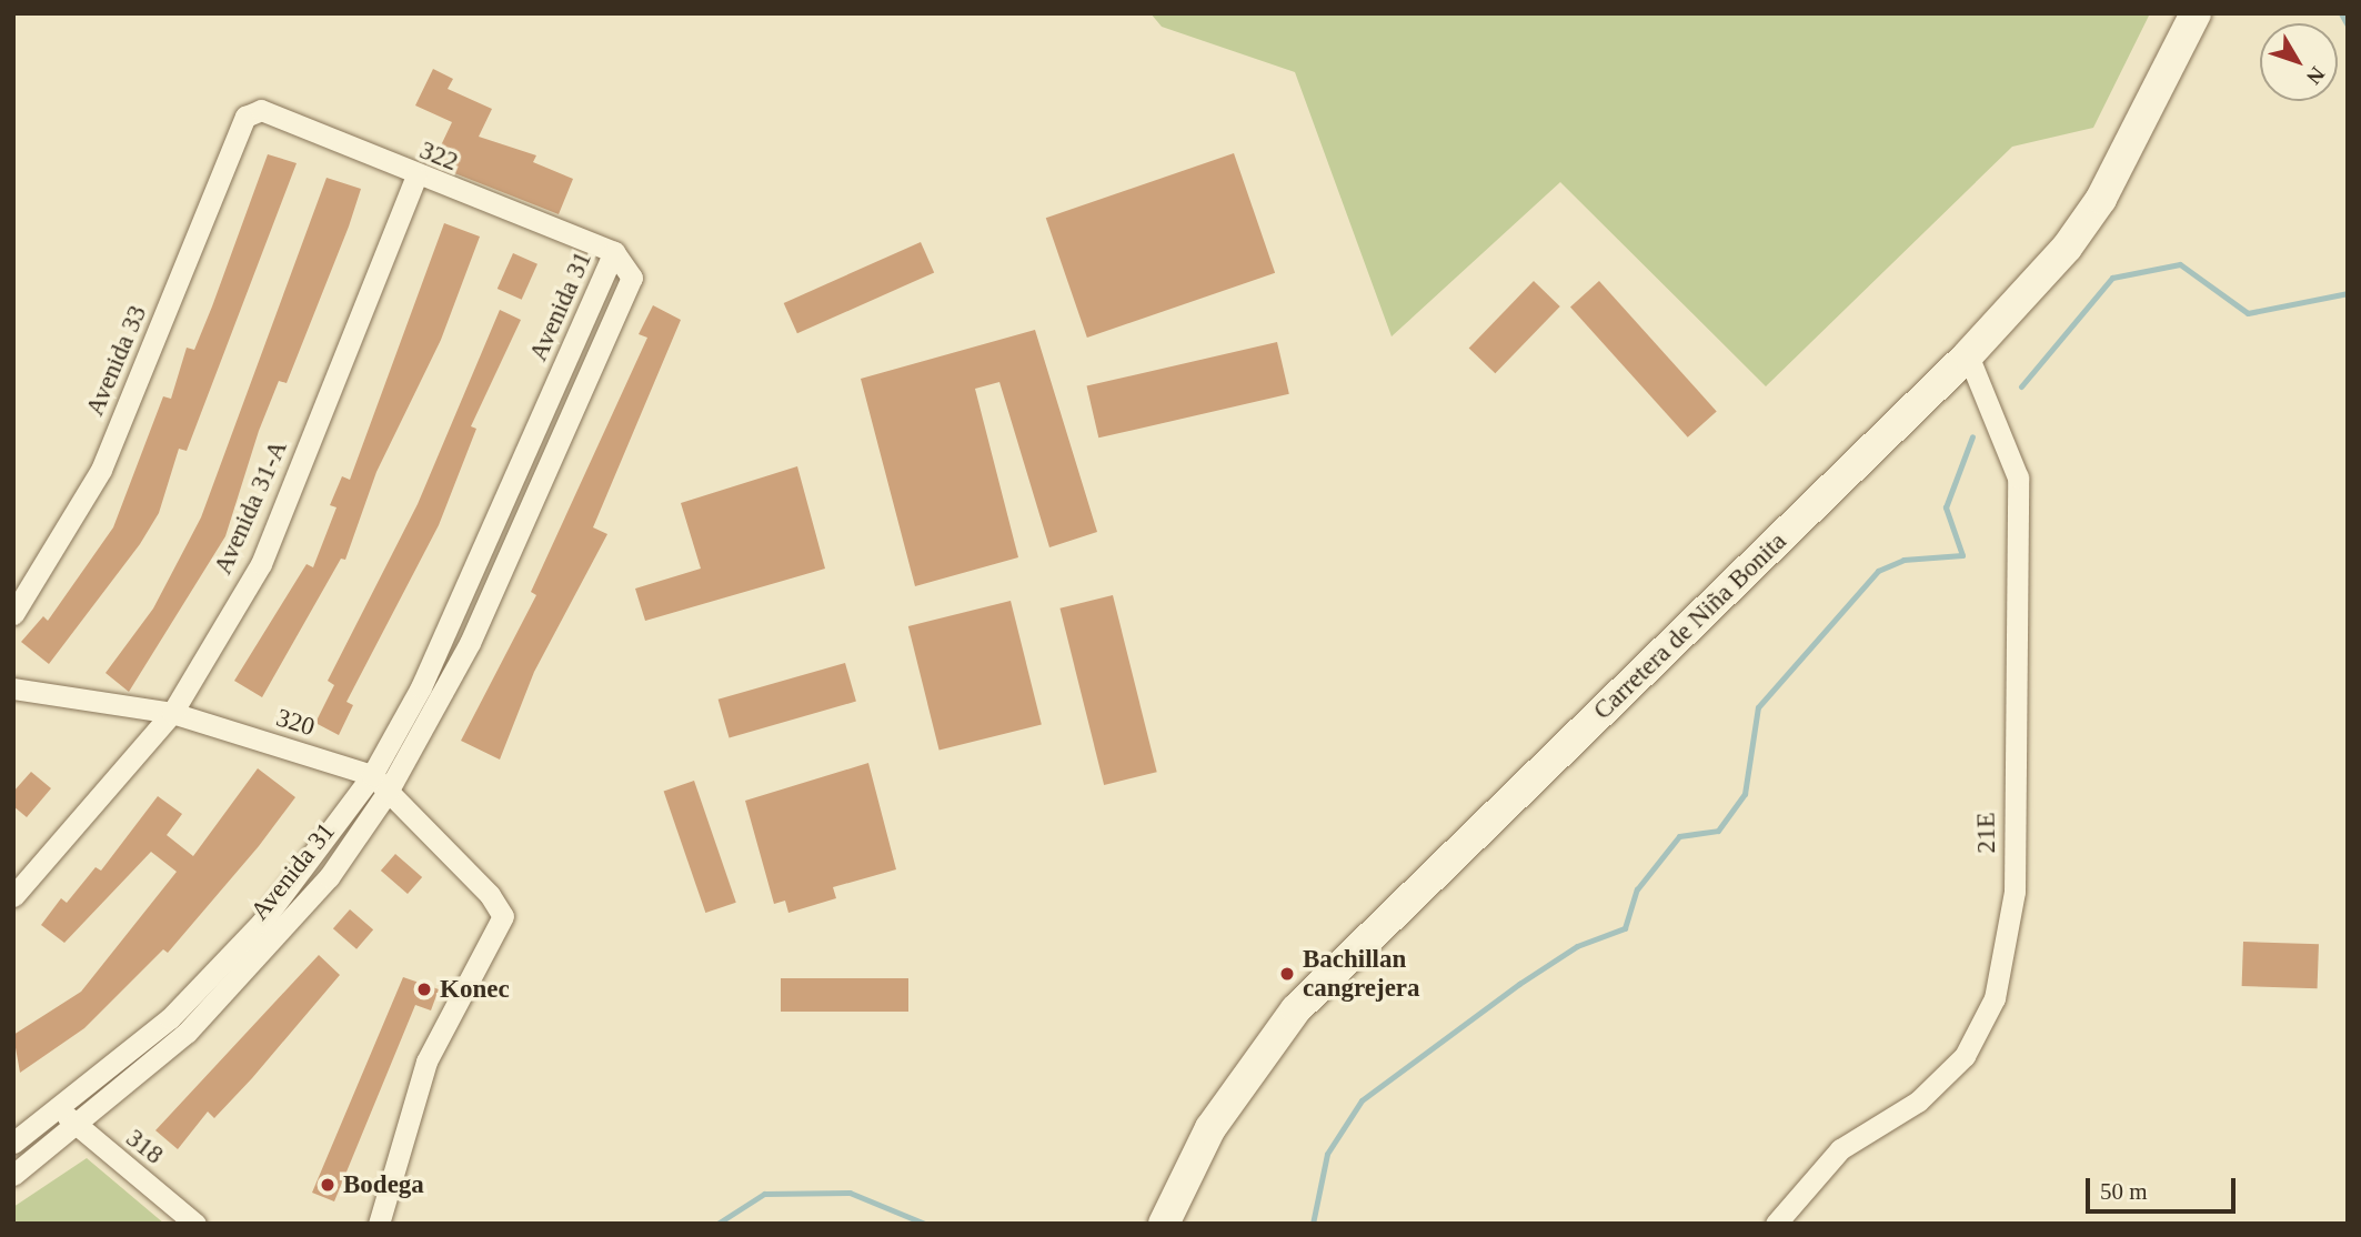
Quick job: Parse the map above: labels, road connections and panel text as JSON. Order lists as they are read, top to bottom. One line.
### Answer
{"streets":{"main road":["Carretera de Niña Bonita"],"street":["322","Avenida 31","Avenida 33","Avenida 31-A","320","21E","318"]},"crossings":[["322","Avenida 31"],["322","Avenida 33"],["322","Avenida 31-A"],["Avenida 31","320"],["Avenida 31","318"],["Avenida 31-A","320"],["Carretera de Niña Bonita","21E"]],"places":["Bachillan cangrejera","Konec","Bodega"],"scale_bar":"50 m","north":"bottom right"}
